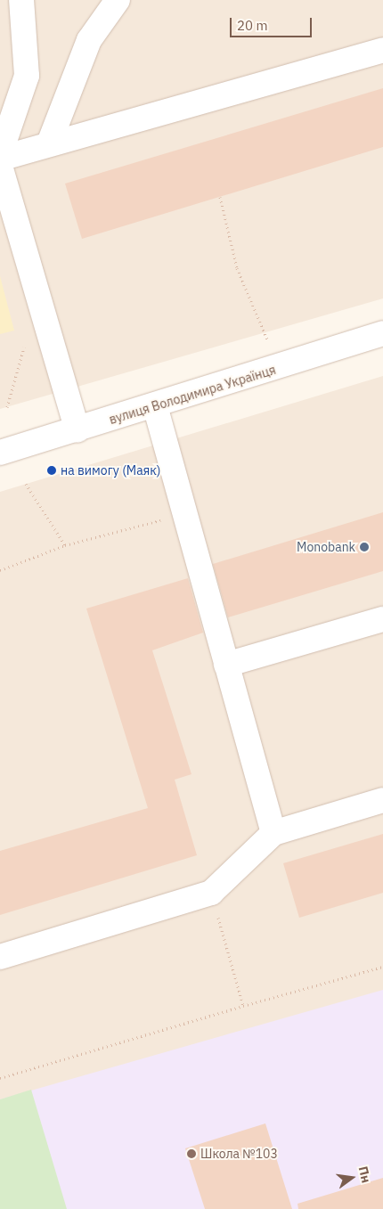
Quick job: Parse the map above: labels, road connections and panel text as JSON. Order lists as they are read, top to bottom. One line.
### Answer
{"streets":{"street":["вулиця Володимира Українця"]},"places":["на вимогу (Маяк)","Monobank","Школа №103"],"scale_bar":"20 m","north":"right"}
